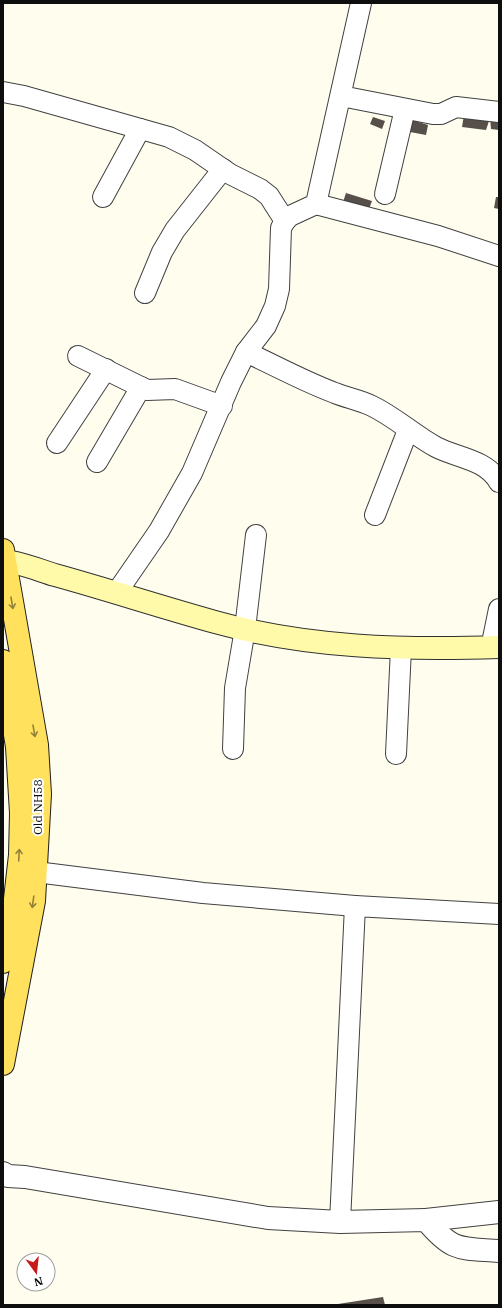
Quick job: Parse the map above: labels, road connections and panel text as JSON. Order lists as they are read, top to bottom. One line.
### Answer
{"streets":{"main road":["Old NH58"]},"north":"bottom"}
